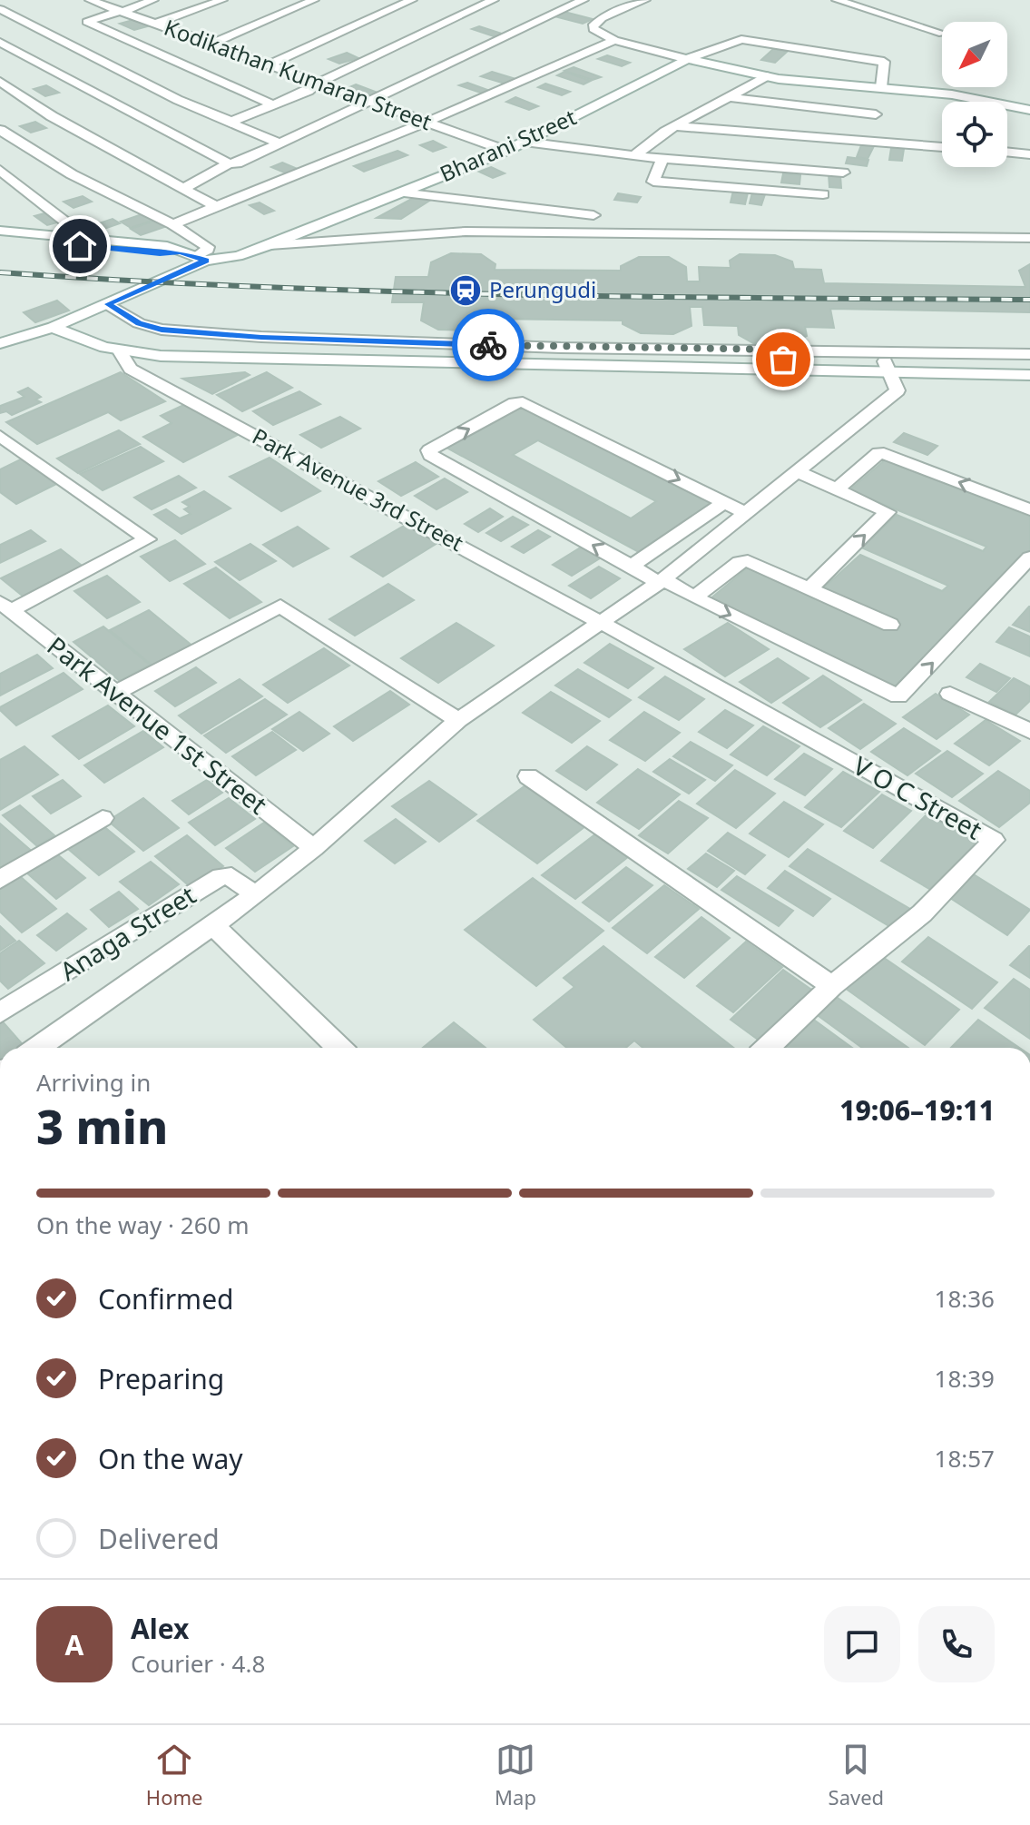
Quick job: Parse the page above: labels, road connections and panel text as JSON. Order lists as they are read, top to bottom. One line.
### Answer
{"streets":{"street":["Kodikathan Kumaran Street","Bharani Street","Park Avenue 3rd Street","Park Avenue 1st Street","V O C Street","Anaga Street"]},"crossings":[["Kodikathan Kumaran Street","Bharani Street"],["Park Avenue 3rd Street","V O C Street"]],"places":{"station":["Perungudi"]},"north":"bottom left","page":{"heading":["3 min","Arriving in","19:06–19:11"],"panel":["Alex","Courier · 4.8"],"bar":"On the way · 260 m","list":[["Confirmed","18:36"],["Preparing","18:39"],["On the way","18:57"],"Delivered"],"round":"A","tabs":["Home","Map","Saved"]}}
